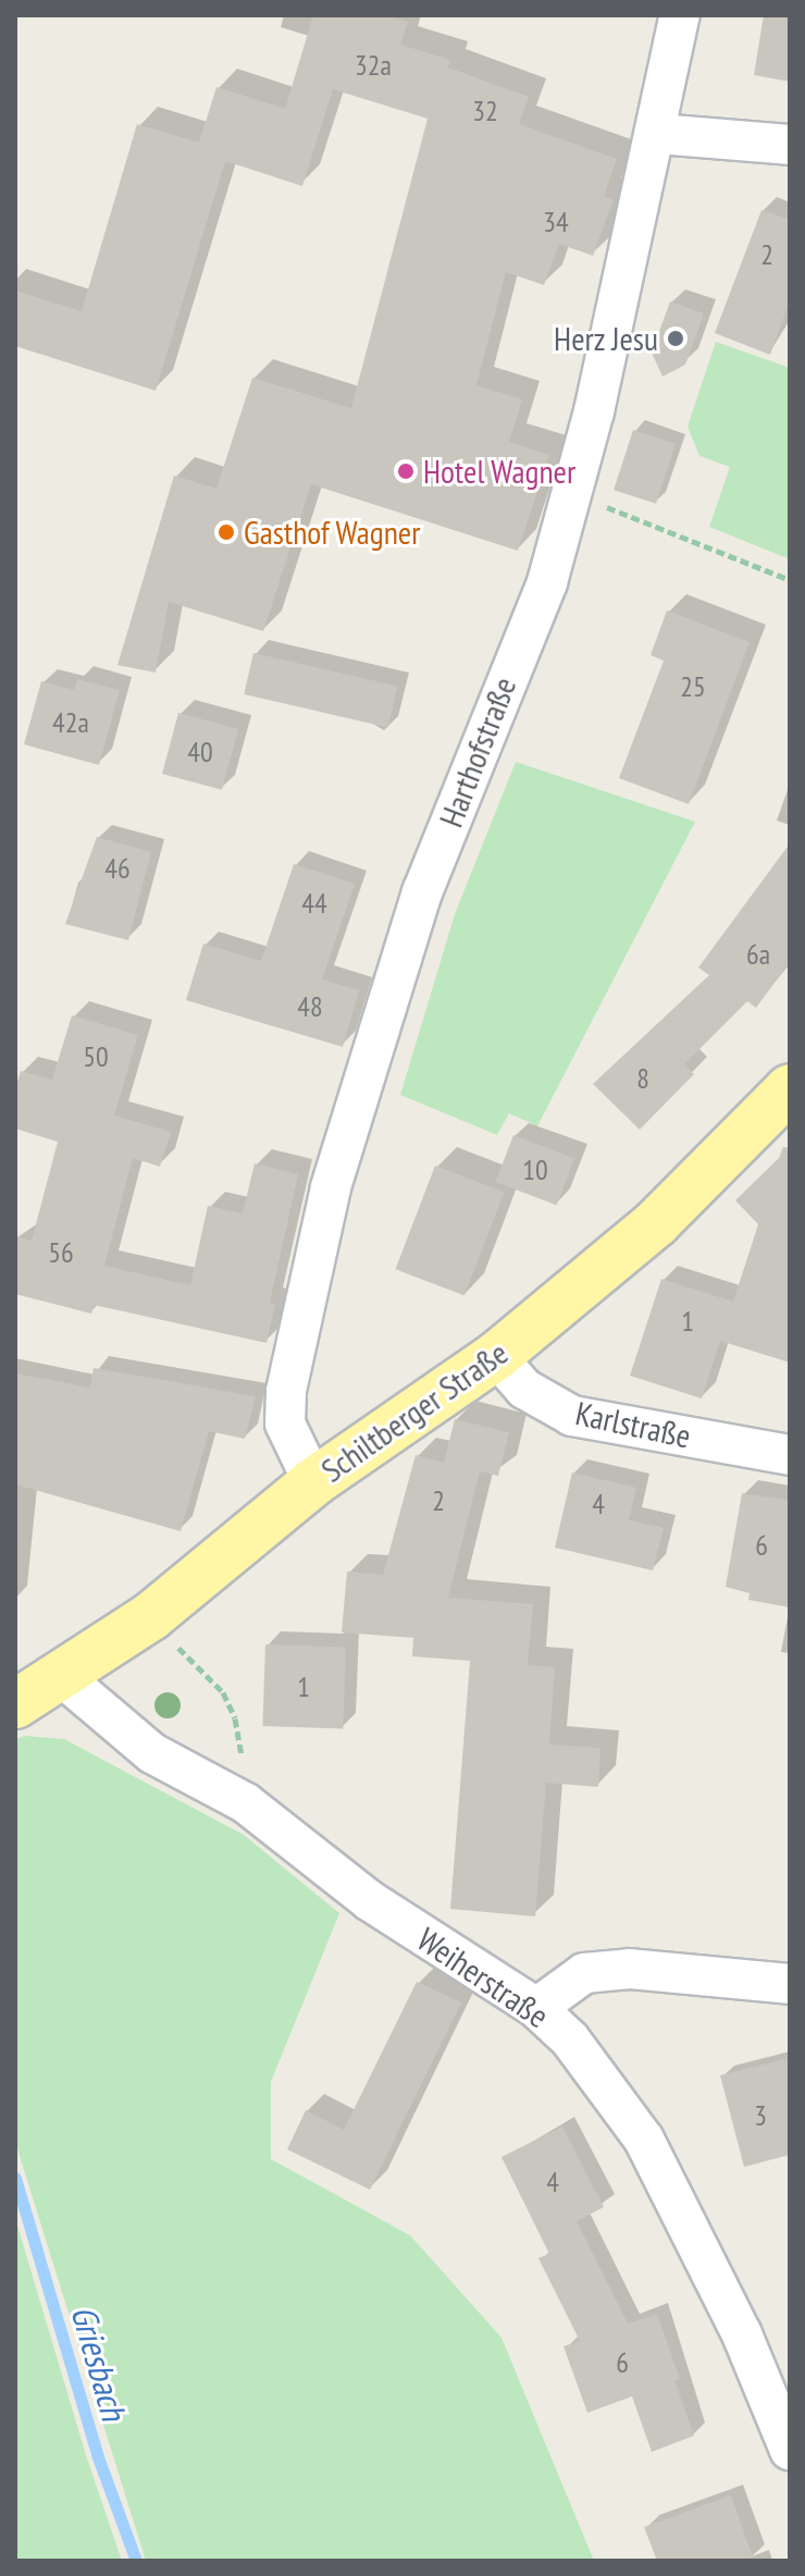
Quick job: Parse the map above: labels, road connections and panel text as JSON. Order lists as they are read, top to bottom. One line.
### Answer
{"streets":{"main road":["Schiltberger Straße"],"street":["Harthofstraße","Karlstraße","Weiherstraße"]},"crossings":[["Harthofstraße","Schiltberger Straße"],["Schiltberger Straße","Karlstraße"],["Schiltberger Straße","Weiherstraße"]],"water":["Griesbach"],"places":["Herz Jesu","Hotel Wagner","Gasthof Wagner"],"house_numbers":["32a","32","34","2","25","42a","40","46","44","6a","48","50","8","10","56","1","2","4","6","1","3","4","6"]}
